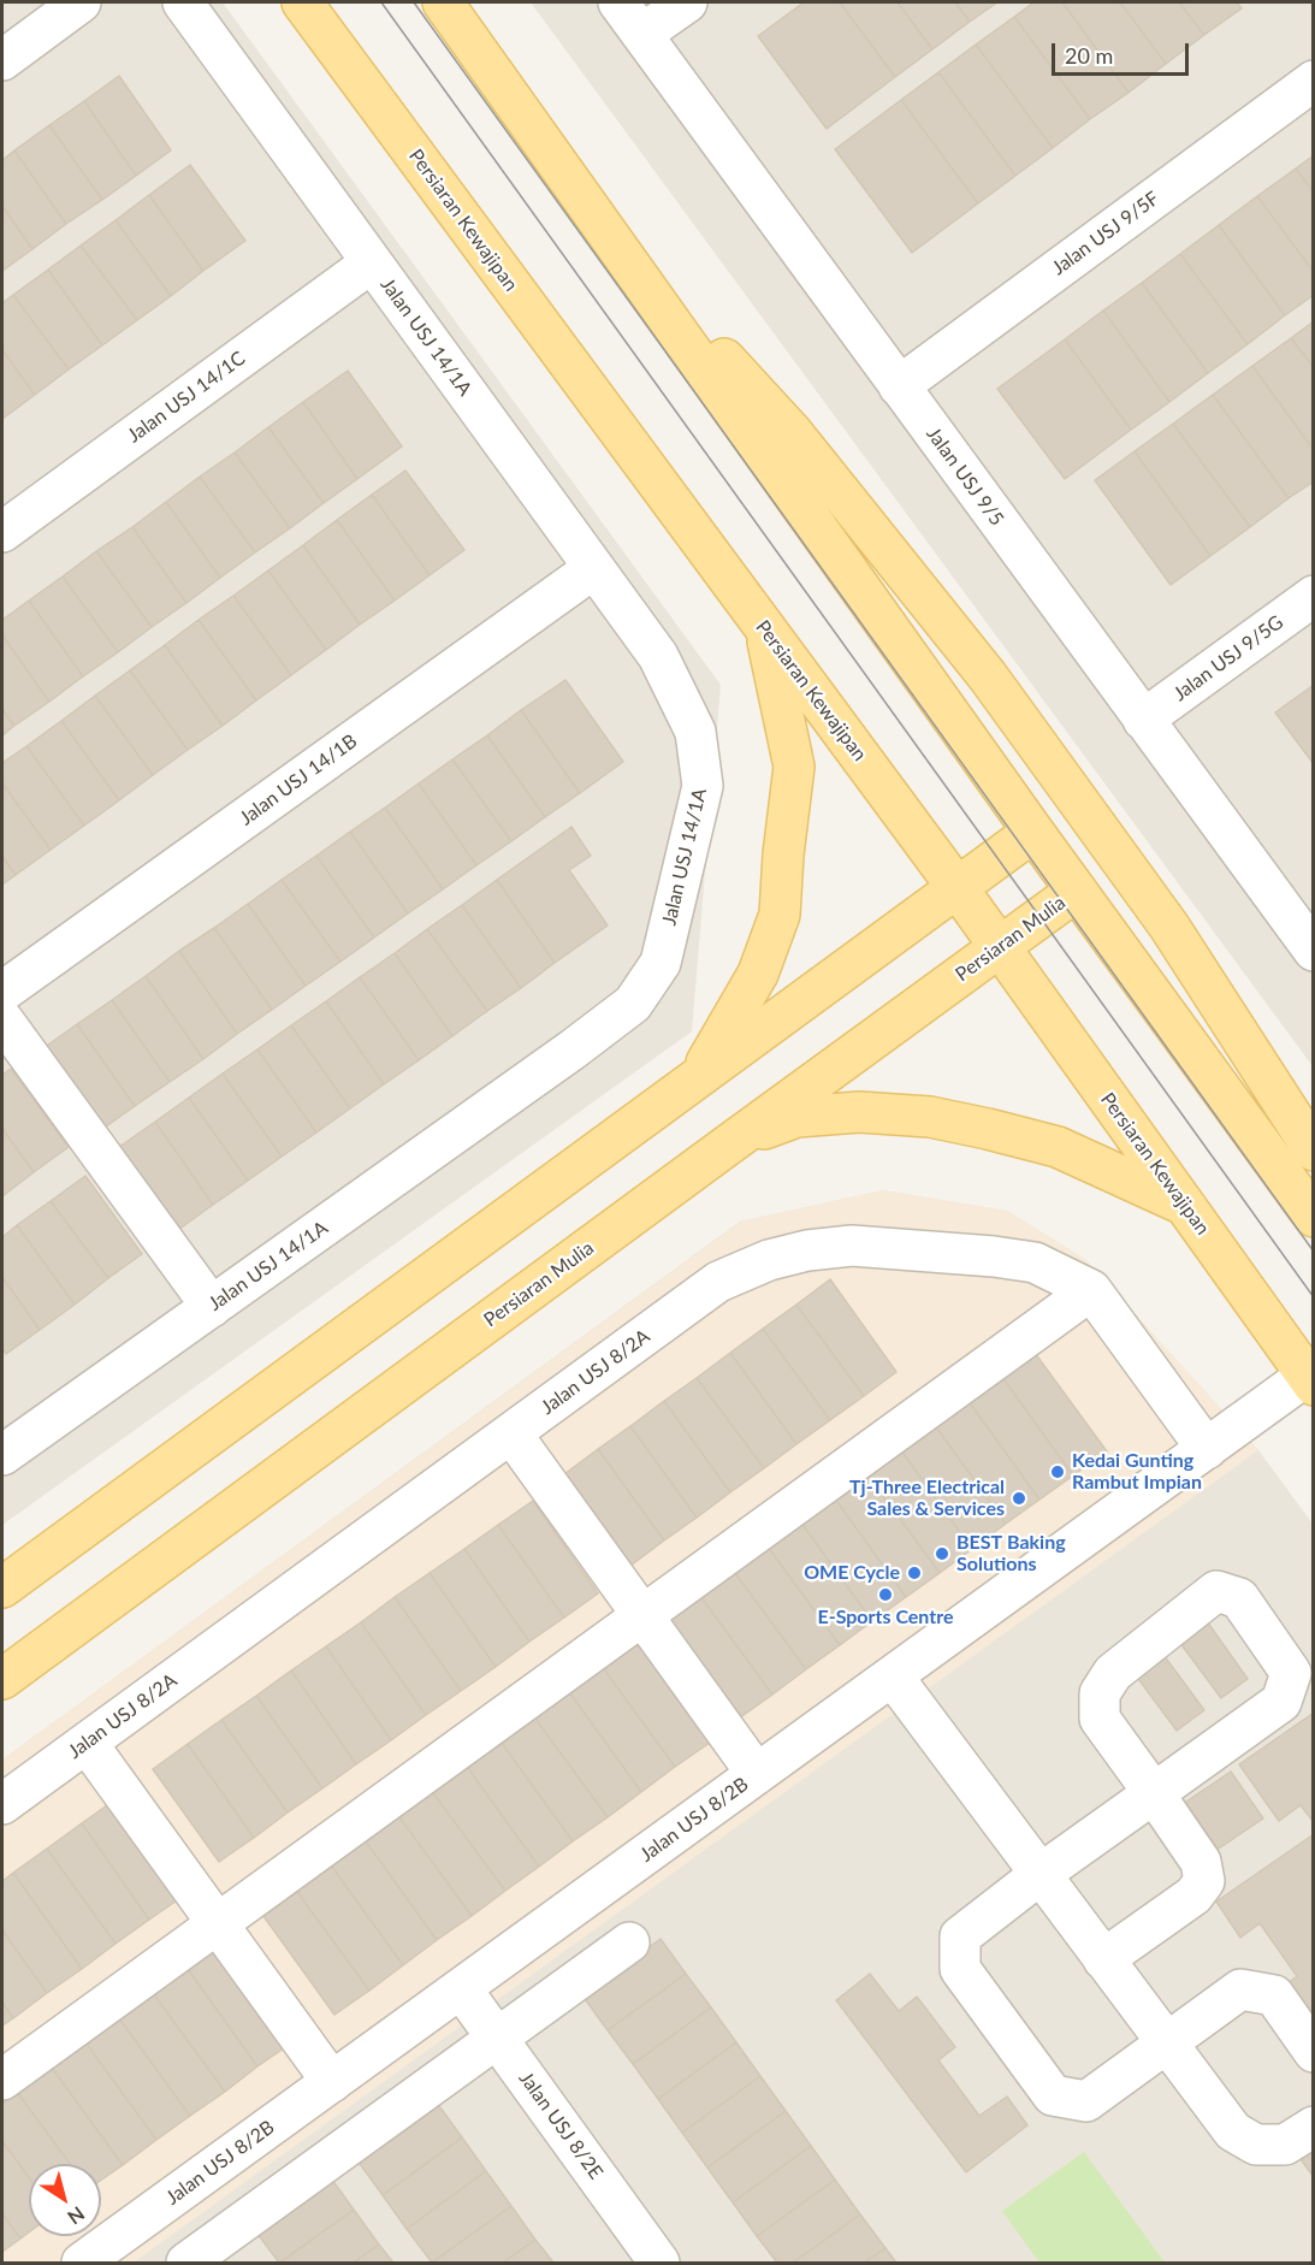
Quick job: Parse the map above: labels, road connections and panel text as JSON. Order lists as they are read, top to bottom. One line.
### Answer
{"streets":{"main road":["Persiaran Kewajipan","Persiaran Mulia"],"street":["Jalan USJ 9/5F","Jalan USJ 14/1A","Jalan USJ 14/1C","Jalan USJ 9/5","Jalan USJ 9/5G","Jalan USJ 14/1B","Jalan USJ 8/2A","Jalan USJ 8/2B","Jalan USJ 8/2E"]},"crossings":[["Persiaran Kewajipan","Persiaran Mulia"],["Persiaran Kewajipan","Jalan USJ 8/2B"],["Jalan USJ 9/5F","Jalan USJ 9/5"],["Jalan USJ 14/1A","Jalan USJ 14/1C"],["Jalan USJ 14/1A","Jalan USJ 14/1B"],["Jalan USJ 9/5","Jalan USJ 9/5G"],["Jalan USJ 8/2A","Jalan USJ 8/2B"],["Jalan USJ 8/2B","Jalan USJ 8/2E"]],"places":["Kedai Gunting Rambut Impian","Tj-Three Electrical Sales & Services","BEST Baking Solutions","OME Cycle","E-Sports Centre"],"scale_bar":"20 m","north":"bottom right"}
